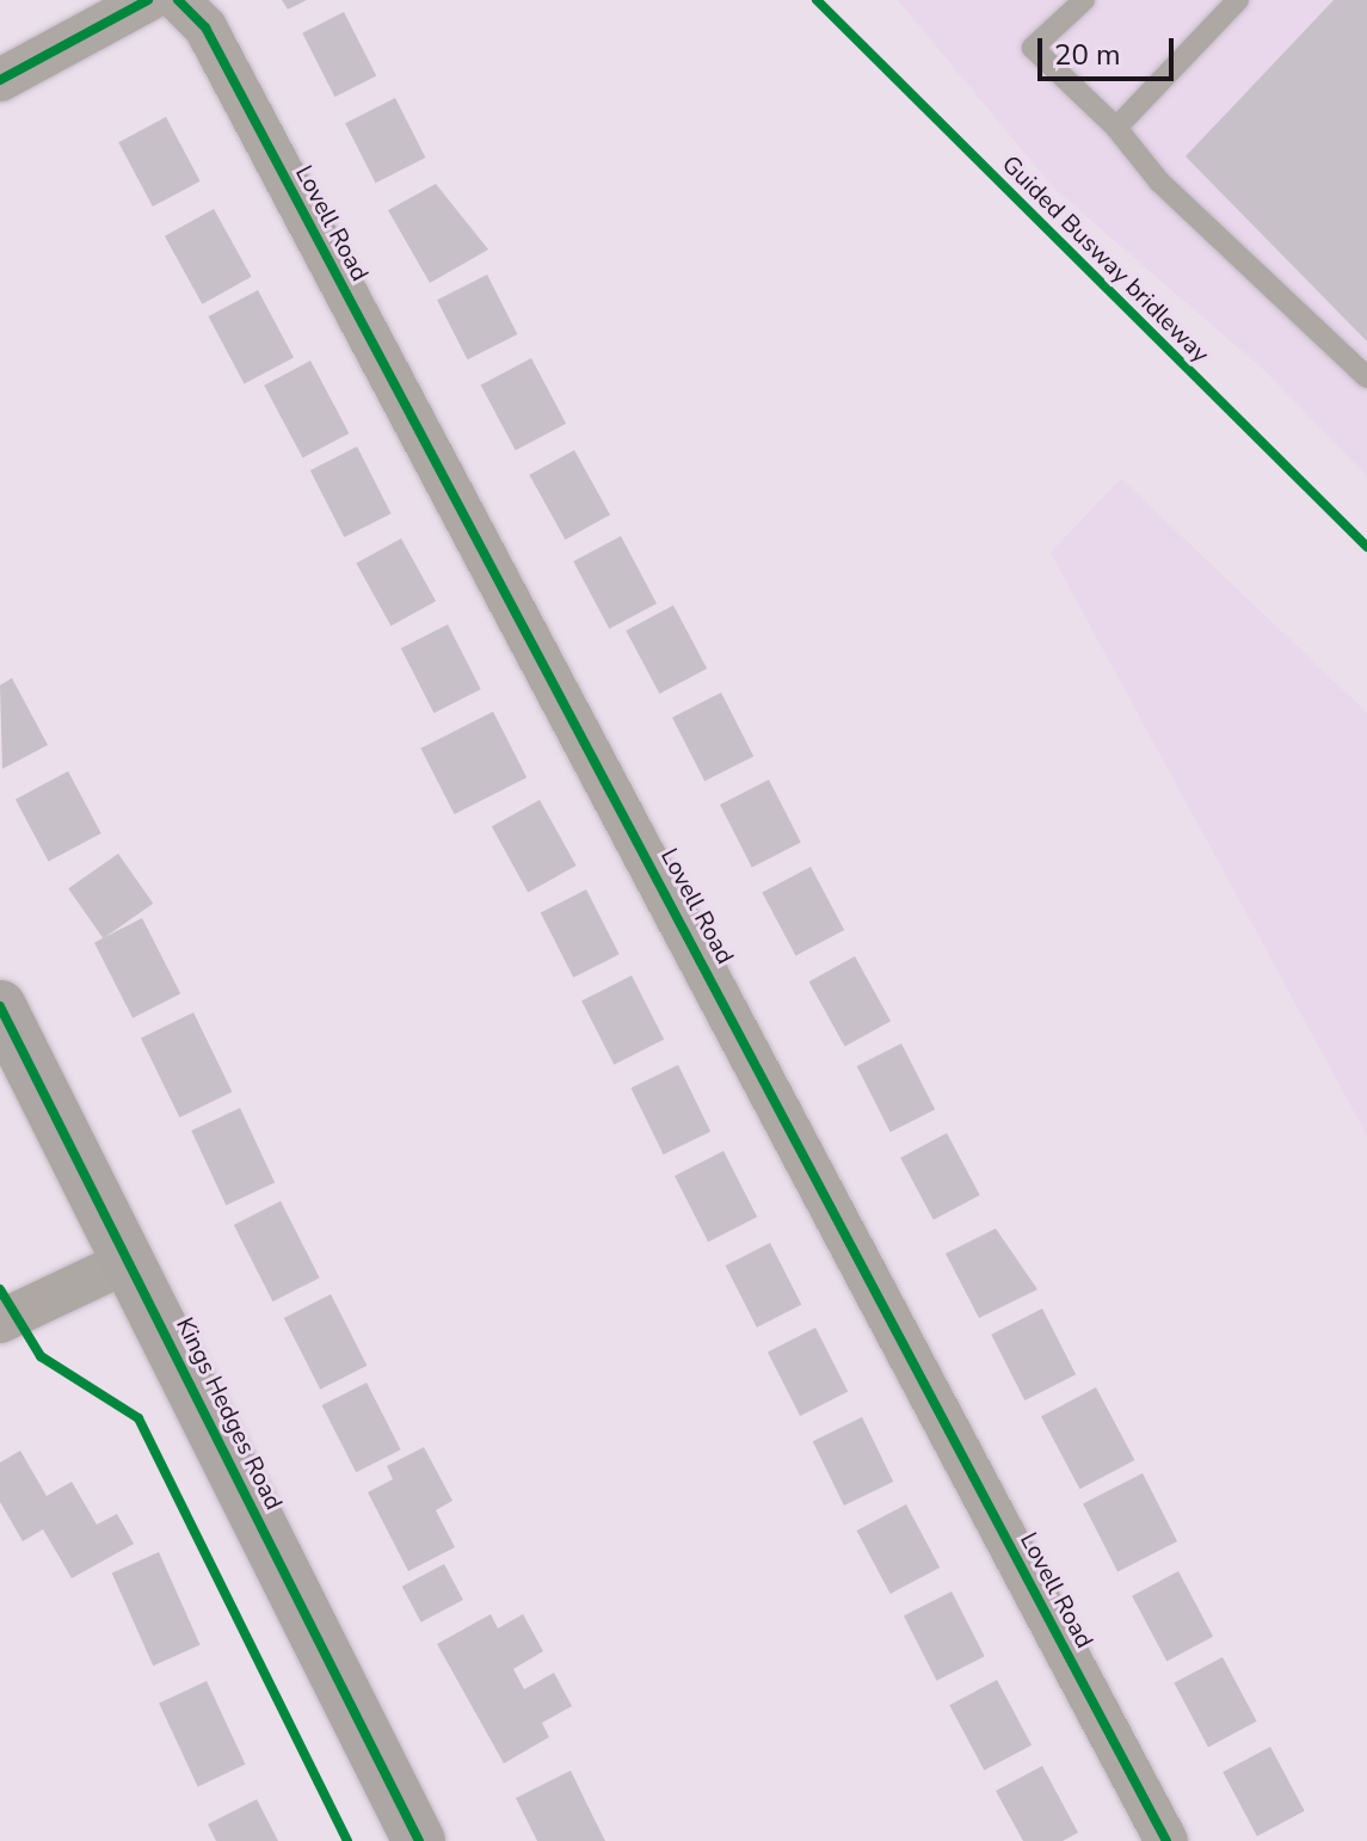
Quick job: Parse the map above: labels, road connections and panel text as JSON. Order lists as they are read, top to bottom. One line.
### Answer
{"streets":{"street":["Lovell Road","Kings Hedges Road"],"cycle path":["Guided Busway bridleway"]},"scale_bar":"20 m"}
